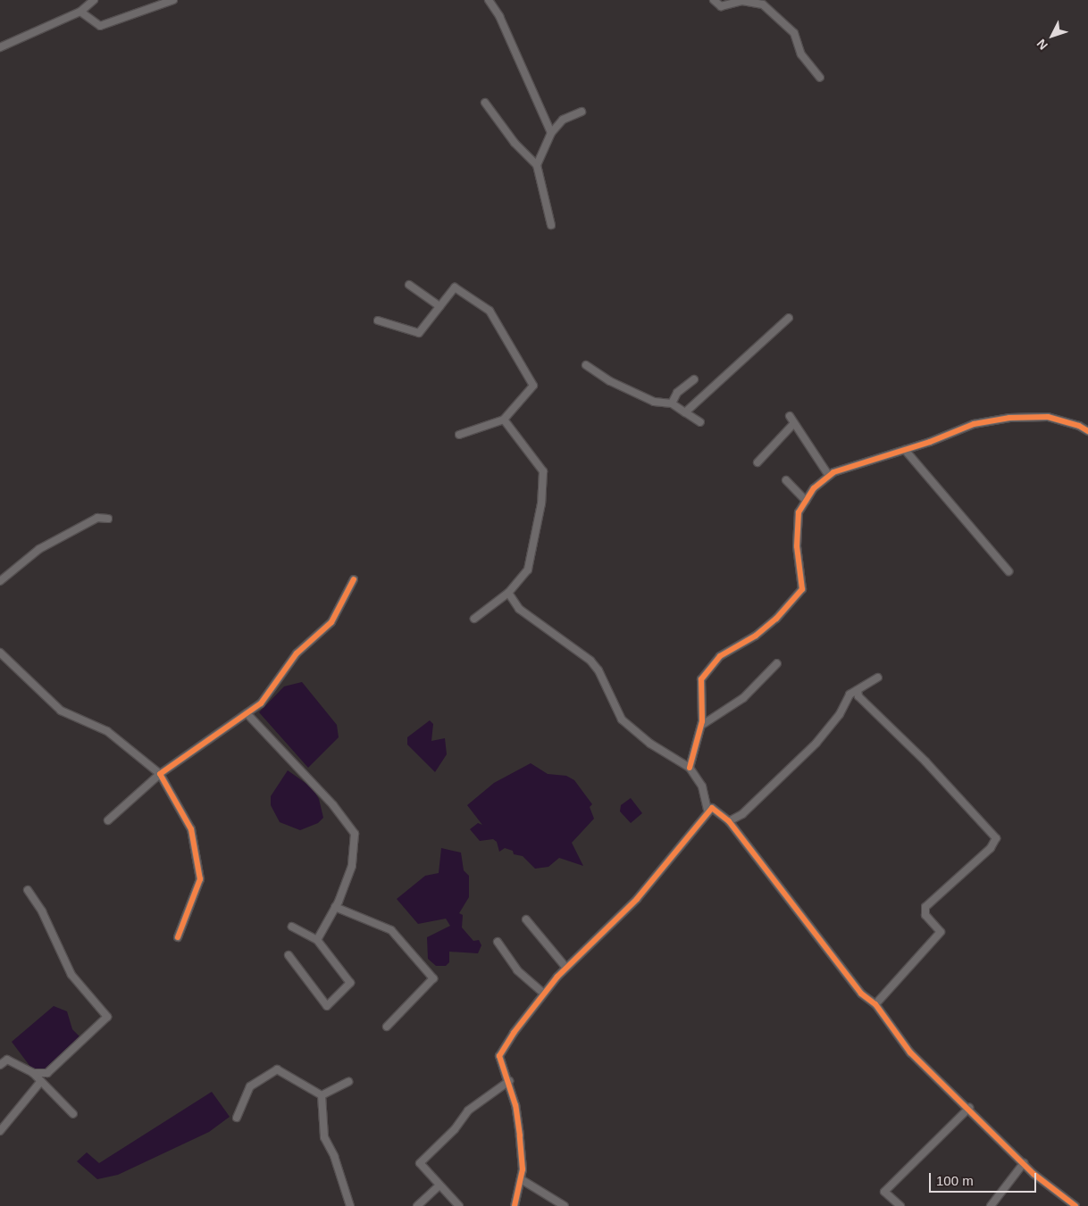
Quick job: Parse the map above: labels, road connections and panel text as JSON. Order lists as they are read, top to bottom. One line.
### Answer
{"scale_bar":"100 m","north":"bottom left"}
